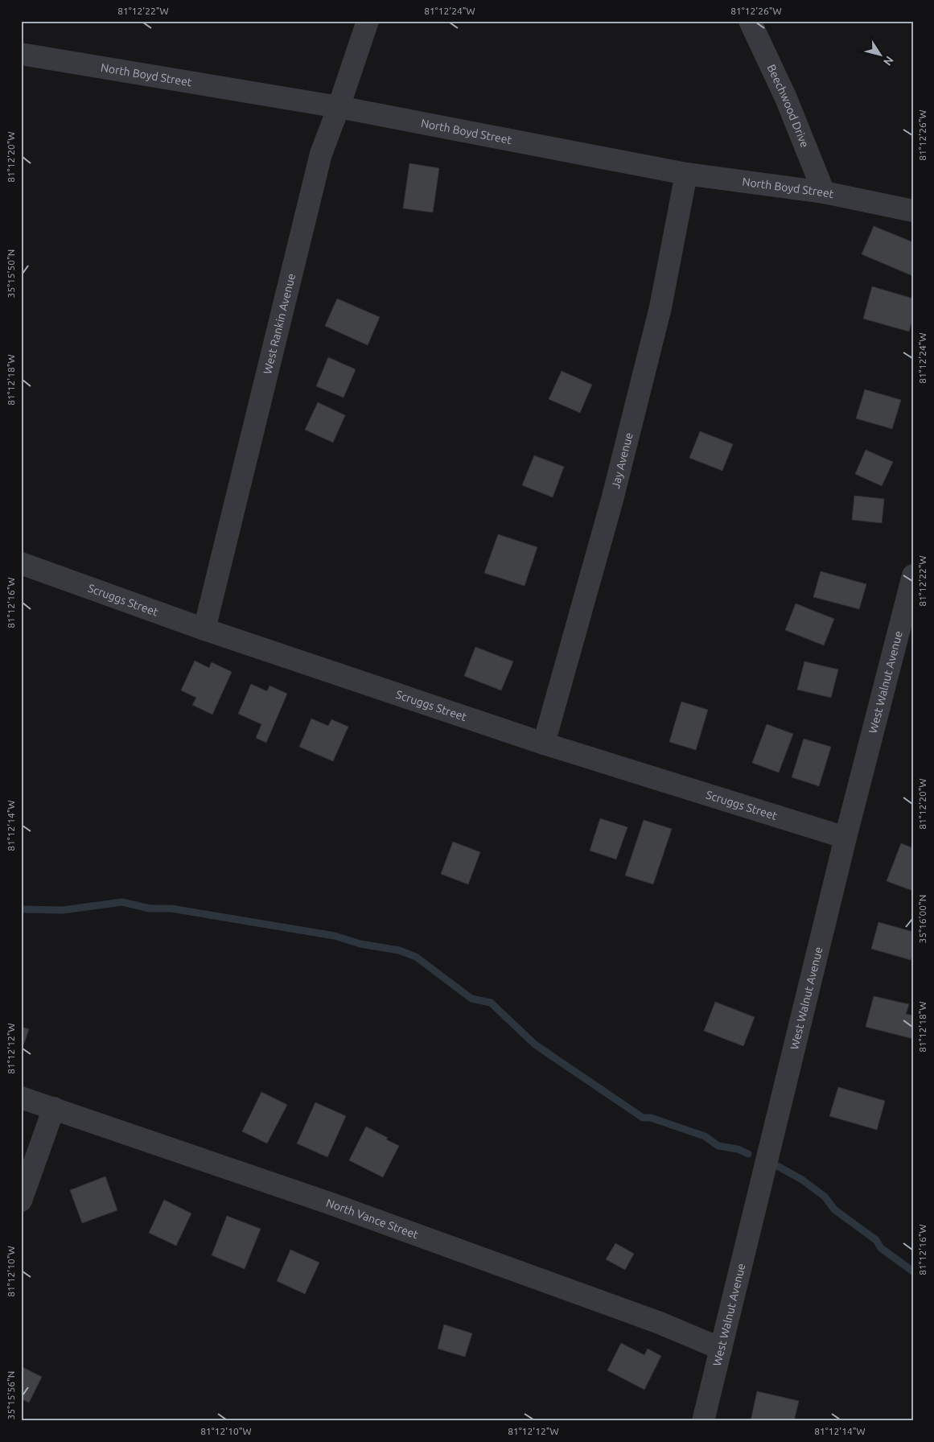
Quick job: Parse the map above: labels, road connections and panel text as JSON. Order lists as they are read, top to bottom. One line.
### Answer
{"streets":{"street":["North Boyd Street","Beechwood Drive","West Rankin Avenue","Jay Avenue","Scruggs Street","West Walnut Avenue","North Vance Street"]},"crossings":[["North Boyd Street","Beechwood Drive"],["North Boyd Street","West Rankin Avenue"],["North Boyd Street","Jay Avenue"],["West Rankin Avenue","Scruggs Street"],["Jay Avenue","Scruggs Street"],["Scruggs Street","West Walnut Avenue"],["West Walnut Avenue","North Vance Street"]],"north":"bottom right","coordinates":["81°12'22\"W","81°12'24\"W","81°12'26\"W","81°12'20\"W","35°15'50\"N","81°12'18\"W","81°12'16\"W","81°12'14\"W","35°16'00\"N","81°12'12\"W","81°12'10\"W","35°15'56\"N"]}
